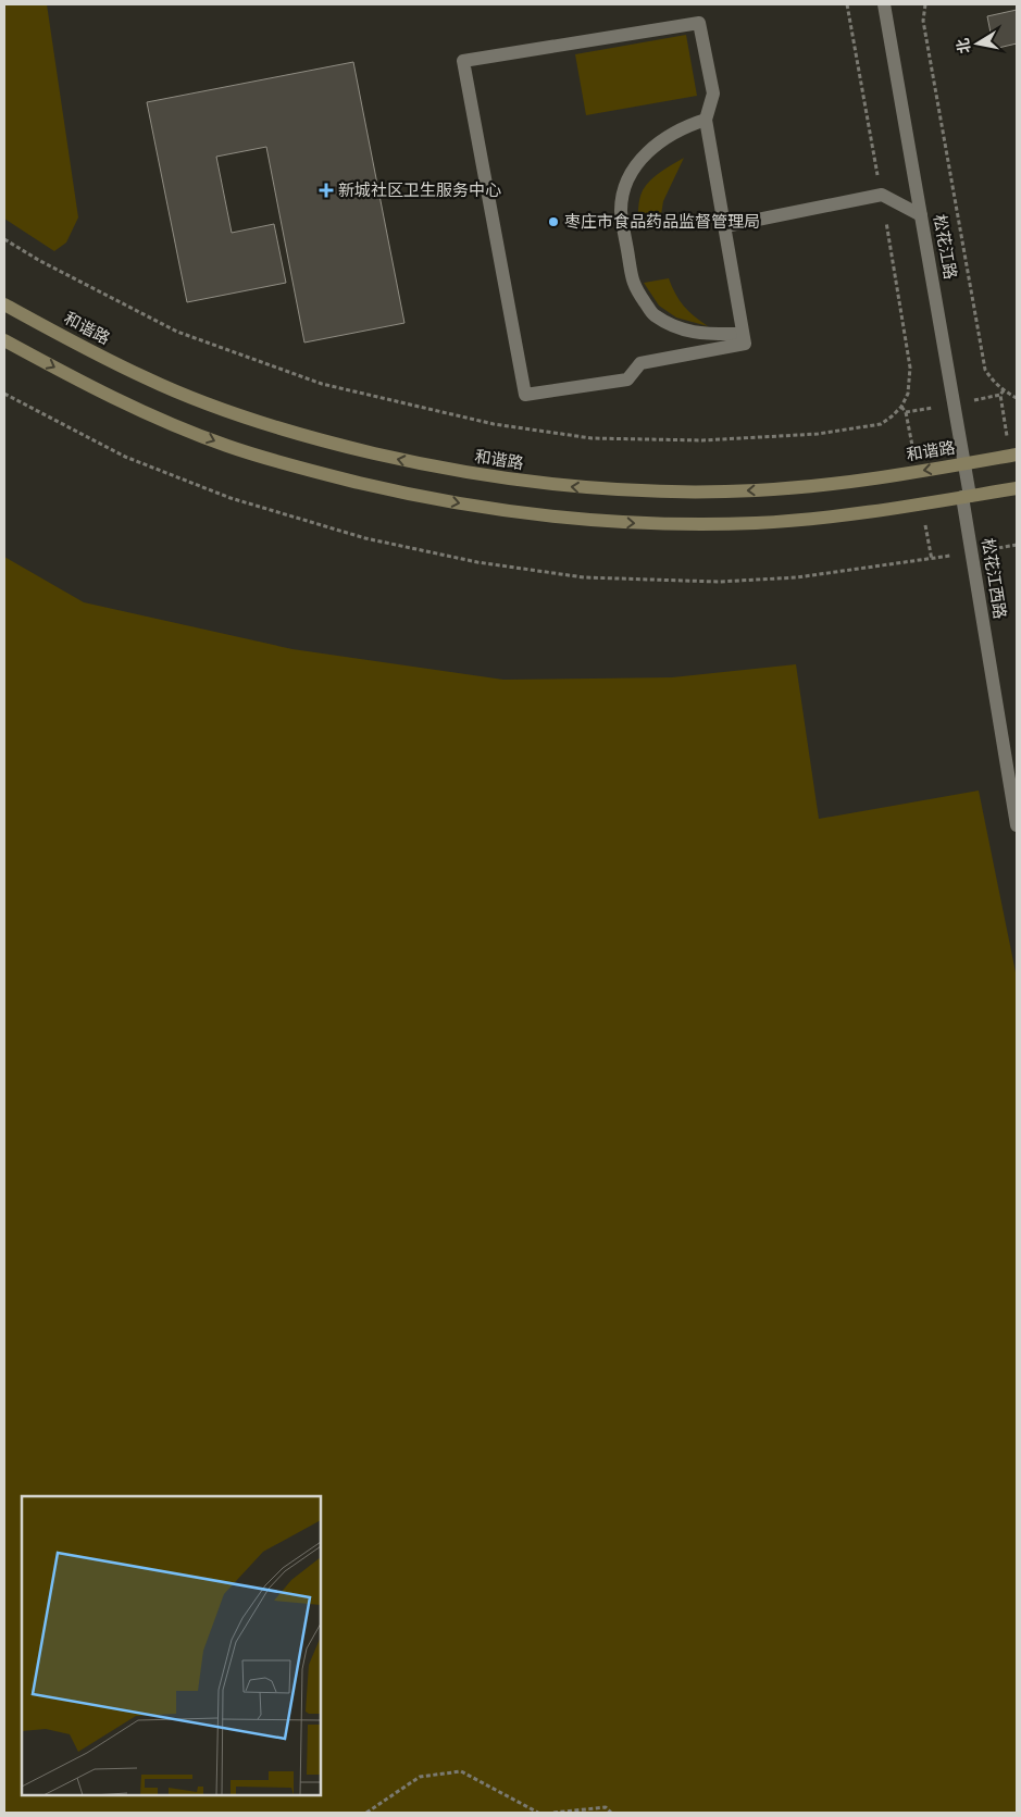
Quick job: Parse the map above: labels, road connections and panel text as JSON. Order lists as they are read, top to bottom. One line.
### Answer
{"streets":{"main road":["和谐路"],"street":["松花江路","松花江西路"]},"crossings":[["松花江路","和谐路"],["松花江路","松花江西路"]],"places":{"health":["新城社区卫生服务中心"],"other":["枣庄市食品药品监督管理局"]},"north":"left"}
